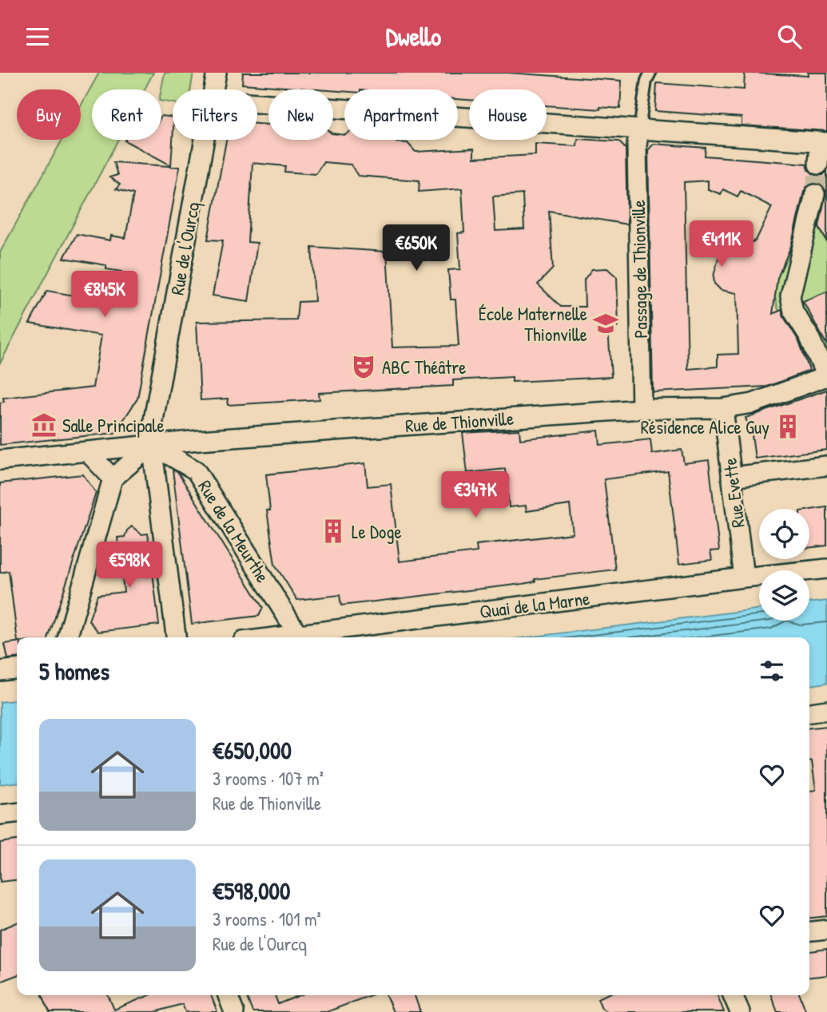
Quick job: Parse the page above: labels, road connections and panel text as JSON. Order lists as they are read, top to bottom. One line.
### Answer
{"streets":{"street":["Rue de l'Ourcq","Passage de Thionville","Rue de Thionville","Rue Evette","Rue de la Meurthe","Quai de la Marne"]},"crossings":[["Rue de l'Ourcq","Rue de Thionville"],["Rue de l'Ourcq","Rue de la Meurthe"],["Passage de Thionville","Rue de Thionville"],["Rue de Thionville","Rue Evette"],["Rue de Thionville","Rue de la Meurthe"],["Rue Evette","Quai de la Marne"],["Rue de la Meurthe","Quai de la Marne"]],"places":{"school or university":["École Maternelle Thionville"],"theatre":["ABC Théâtre"],"museum":["Salle Principale"],"building":["Résidence Alice Guy","Le Doge"]},"page":{"header":"Dwello","chip":["Buy","Rent","Filters","New","Apartment","House"],"price":["€411K","€650K","€845K","€347K","€598K"],"heading":"5 homes","list":[{"name":"€650,000","note":"3 rooms · 107 m² · Rue de Thionville"},{"name":"€598,000","note":"3 rooms · 101 m² · Rue de l'Ourcq"}]}}
